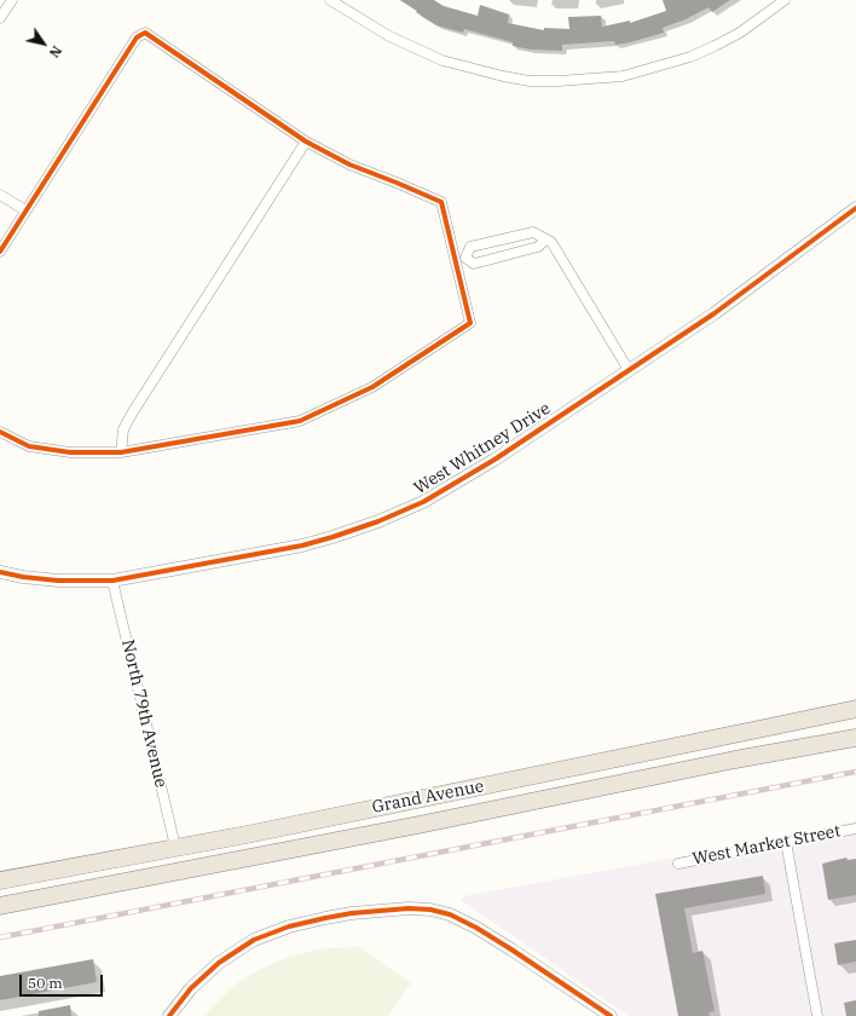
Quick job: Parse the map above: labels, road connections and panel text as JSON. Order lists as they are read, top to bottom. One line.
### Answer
{"streets":{"highway":["Grand Avenue"],"street":["West Whitney Drive","North 79th Avenue","West Market Street"]},"crossings":[["West Whitney Drive","North 79th Avenue"],["North 79th Avenue","Grand Avenue"]],"scale_bar":"50 m","north":"bottom right"}
